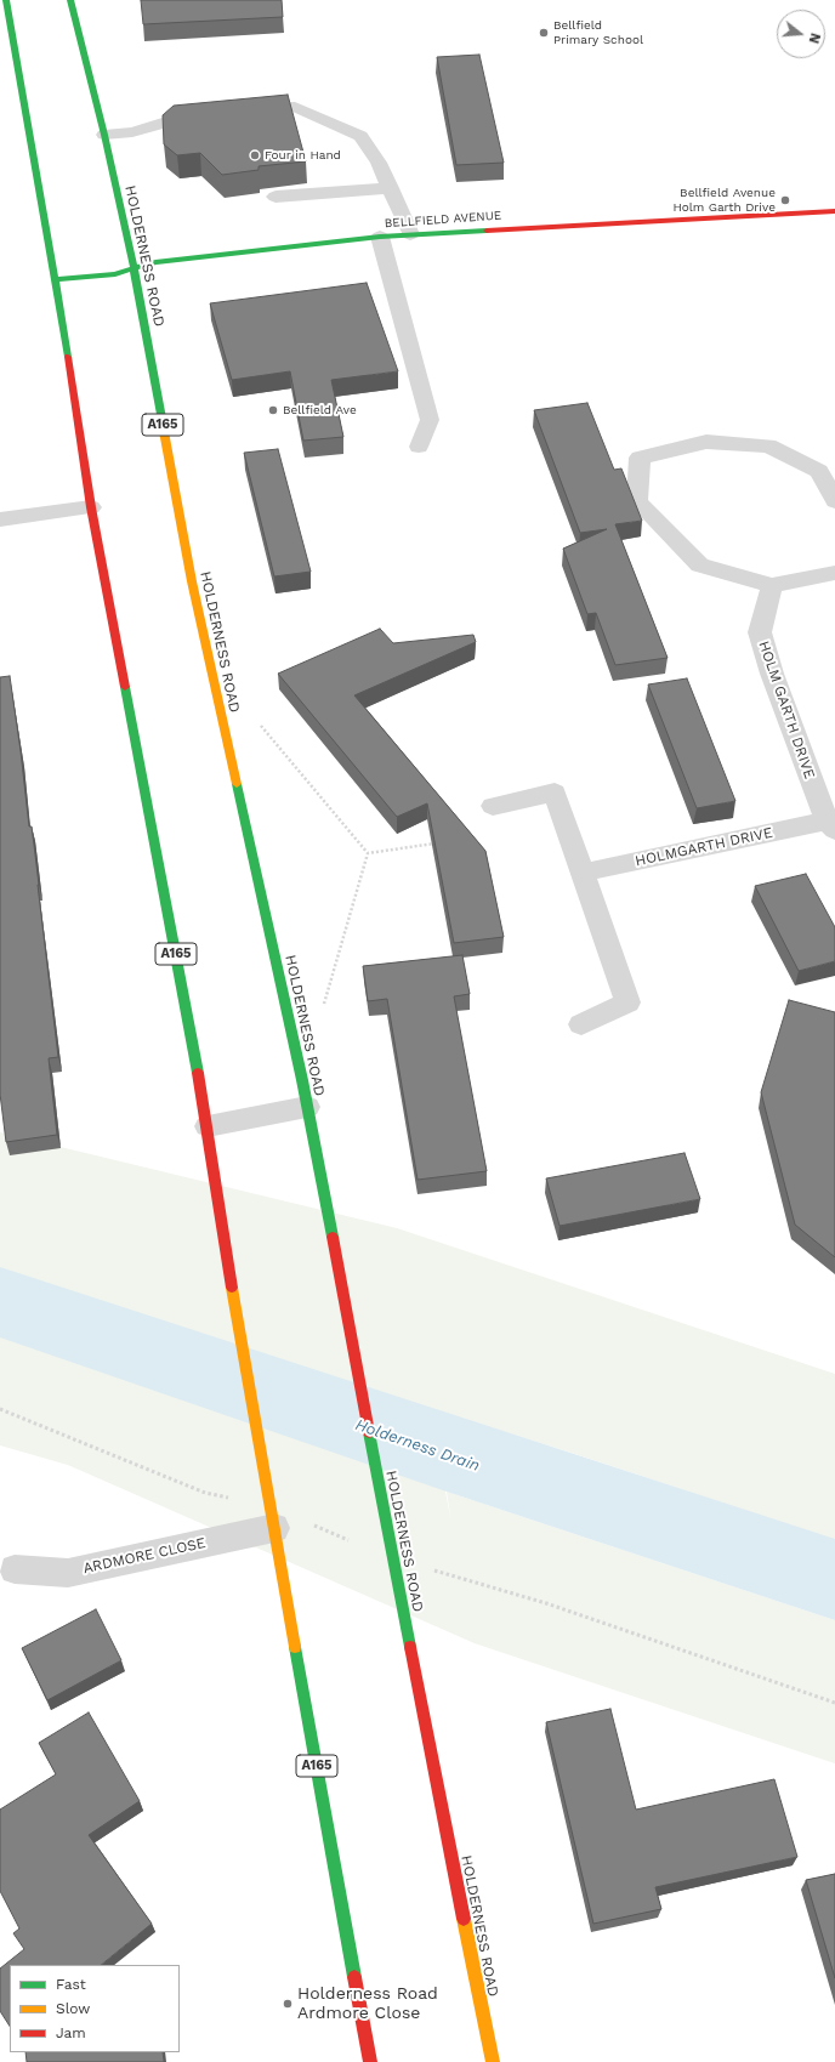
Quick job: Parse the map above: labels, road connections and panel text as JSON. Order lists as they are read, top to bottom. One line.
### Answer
{"streets":{"main road":["BELLFIELD AVENUE","HOLDERNESS ROAD","A165"],"street":["HOLM GARTH DRIVE","HOLMGARTH DRIVE","ARDMORE CLOSE"]},"crossings":[["BELLFIELD AVENUE","HOLDERNESS ROAD"],["BELLFIELD AVENUE","A165"],["A165","ARDMORE CLOSE"],["HOLM GARTH DRIVE","HOLMGARTH DRIVE"]],"water":["Holderness Drain"],"places":["Bellfield Primary School","Four in Hand","Bellfield Avenue Holm Garth Drive","Bellfield Ave","Holderness Road Ardmore Close"],"legend":["Fast","Slow","Jam"],"north":"right"}
